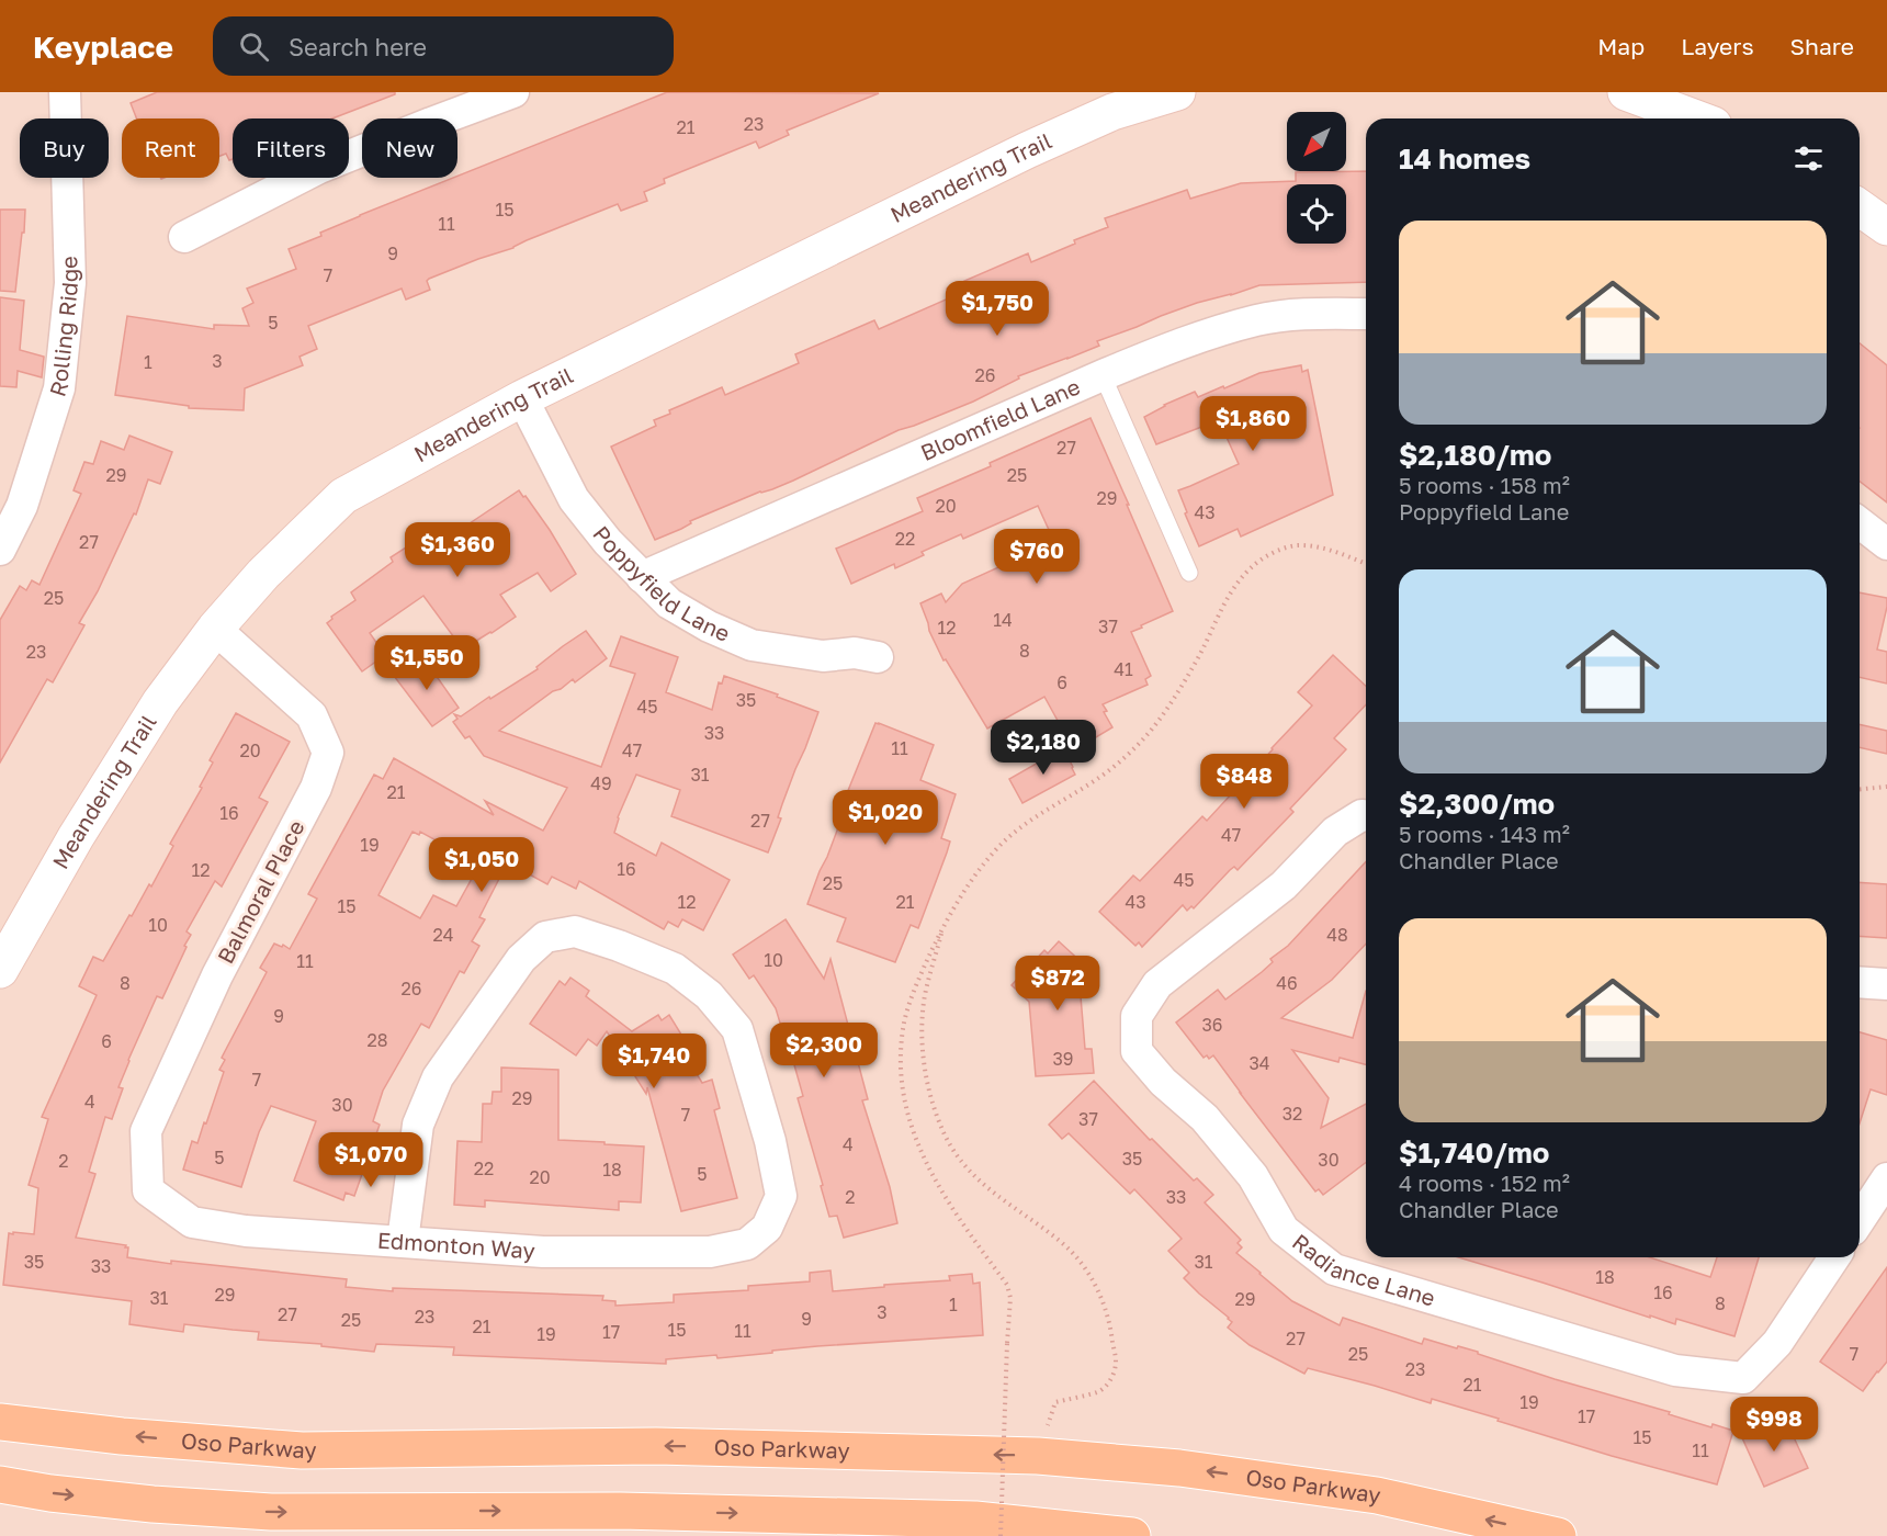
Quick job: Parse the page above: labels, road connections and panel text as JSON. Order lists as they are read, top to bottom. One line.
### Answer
{"streets":{"main road":["Oso Parkway"],"street":["Meandering Trail","Rolling Ridge","Bloomfield Lane","Poppyfield Lane","Balmoral Place","Edmonton Way","Radiance Lane"]},"crossings":[["Meandering Trail","Poppyfield Lane"],["Meandering Trail","Balmoral Place"],["Bloomfield Lane","Poppyfield Lane"],["Balmoral Place","Edmonton Way"]],"house_numbers":["23","21","15","11","9","7","5","3","1","26","27","29","25","29","20","43","22","27","25","14","37","12","8","23","41","6","35","45","33","11","20","47","31","49","21","16","27","47","19","16","12","45","25","12","21","43","15","10","24","48","10","11","8","46","26","9","36","28","6","39","34","7","29","4","30","32","7","37","4","5","35","30","2","22","18","5","20","2","33","35","31","33","18","16","29","31","29","8","1","3","27","23","9","25","21","15","11","17","19","27","25","7","23","21","19","17","15","11"],"north":"bottom left","page":{"header":"Keyplace","search":"Search here","nav":["Map","Layers","Share"],"chip":["Buy","Rent","Filters","New"],"heading":"14 homes","list":[{"name":"$2,180/mo","note":"5 rooms · 158 m² · Poppyfield Lane"},{"name":"$2,300/mo","note":"5 rooms · 143 m² · Chandler Place"},{"name":"$1,740/mo","note":"4 rooms · 152 m² · Chandler Place"}],"price":["$1,750","$1,860","$1,360","$760","$1,550","$2,180","$848","$1,020","$1,050","$872","$2,300","$1,740","$1,070","$998"]}}
